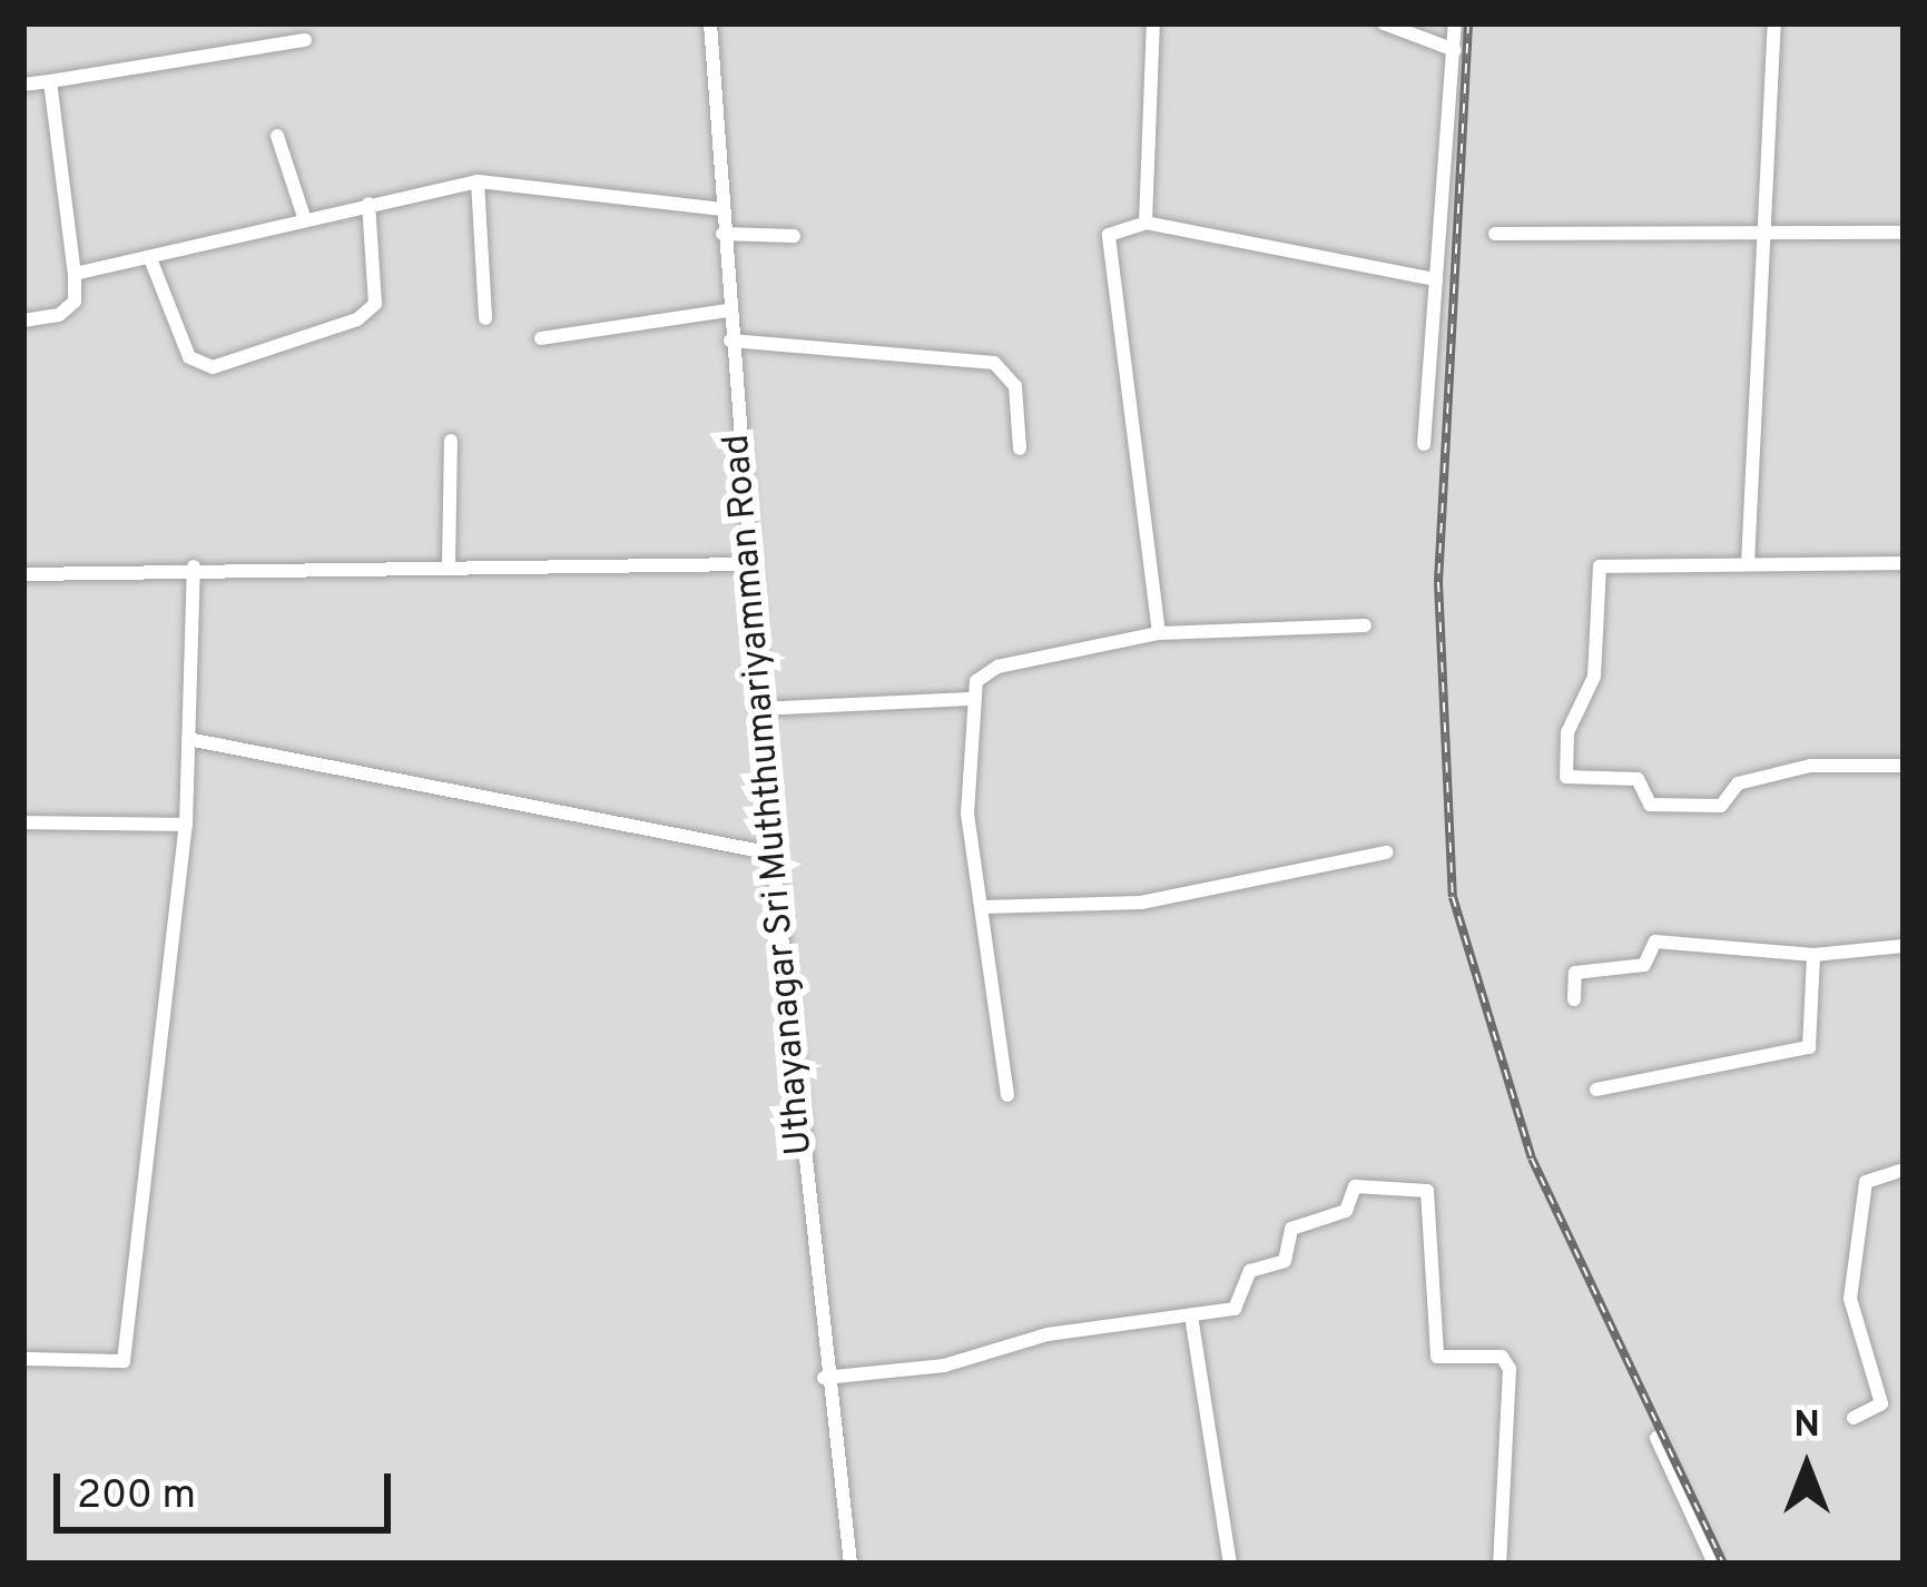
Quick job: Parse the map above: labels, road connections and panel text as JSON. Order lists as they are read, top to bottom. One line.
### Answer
{"streets":{"street":["Uthayanagar Sri Muththumariyamman Road"]},"scale_bar":"200 m","north":"top"}
